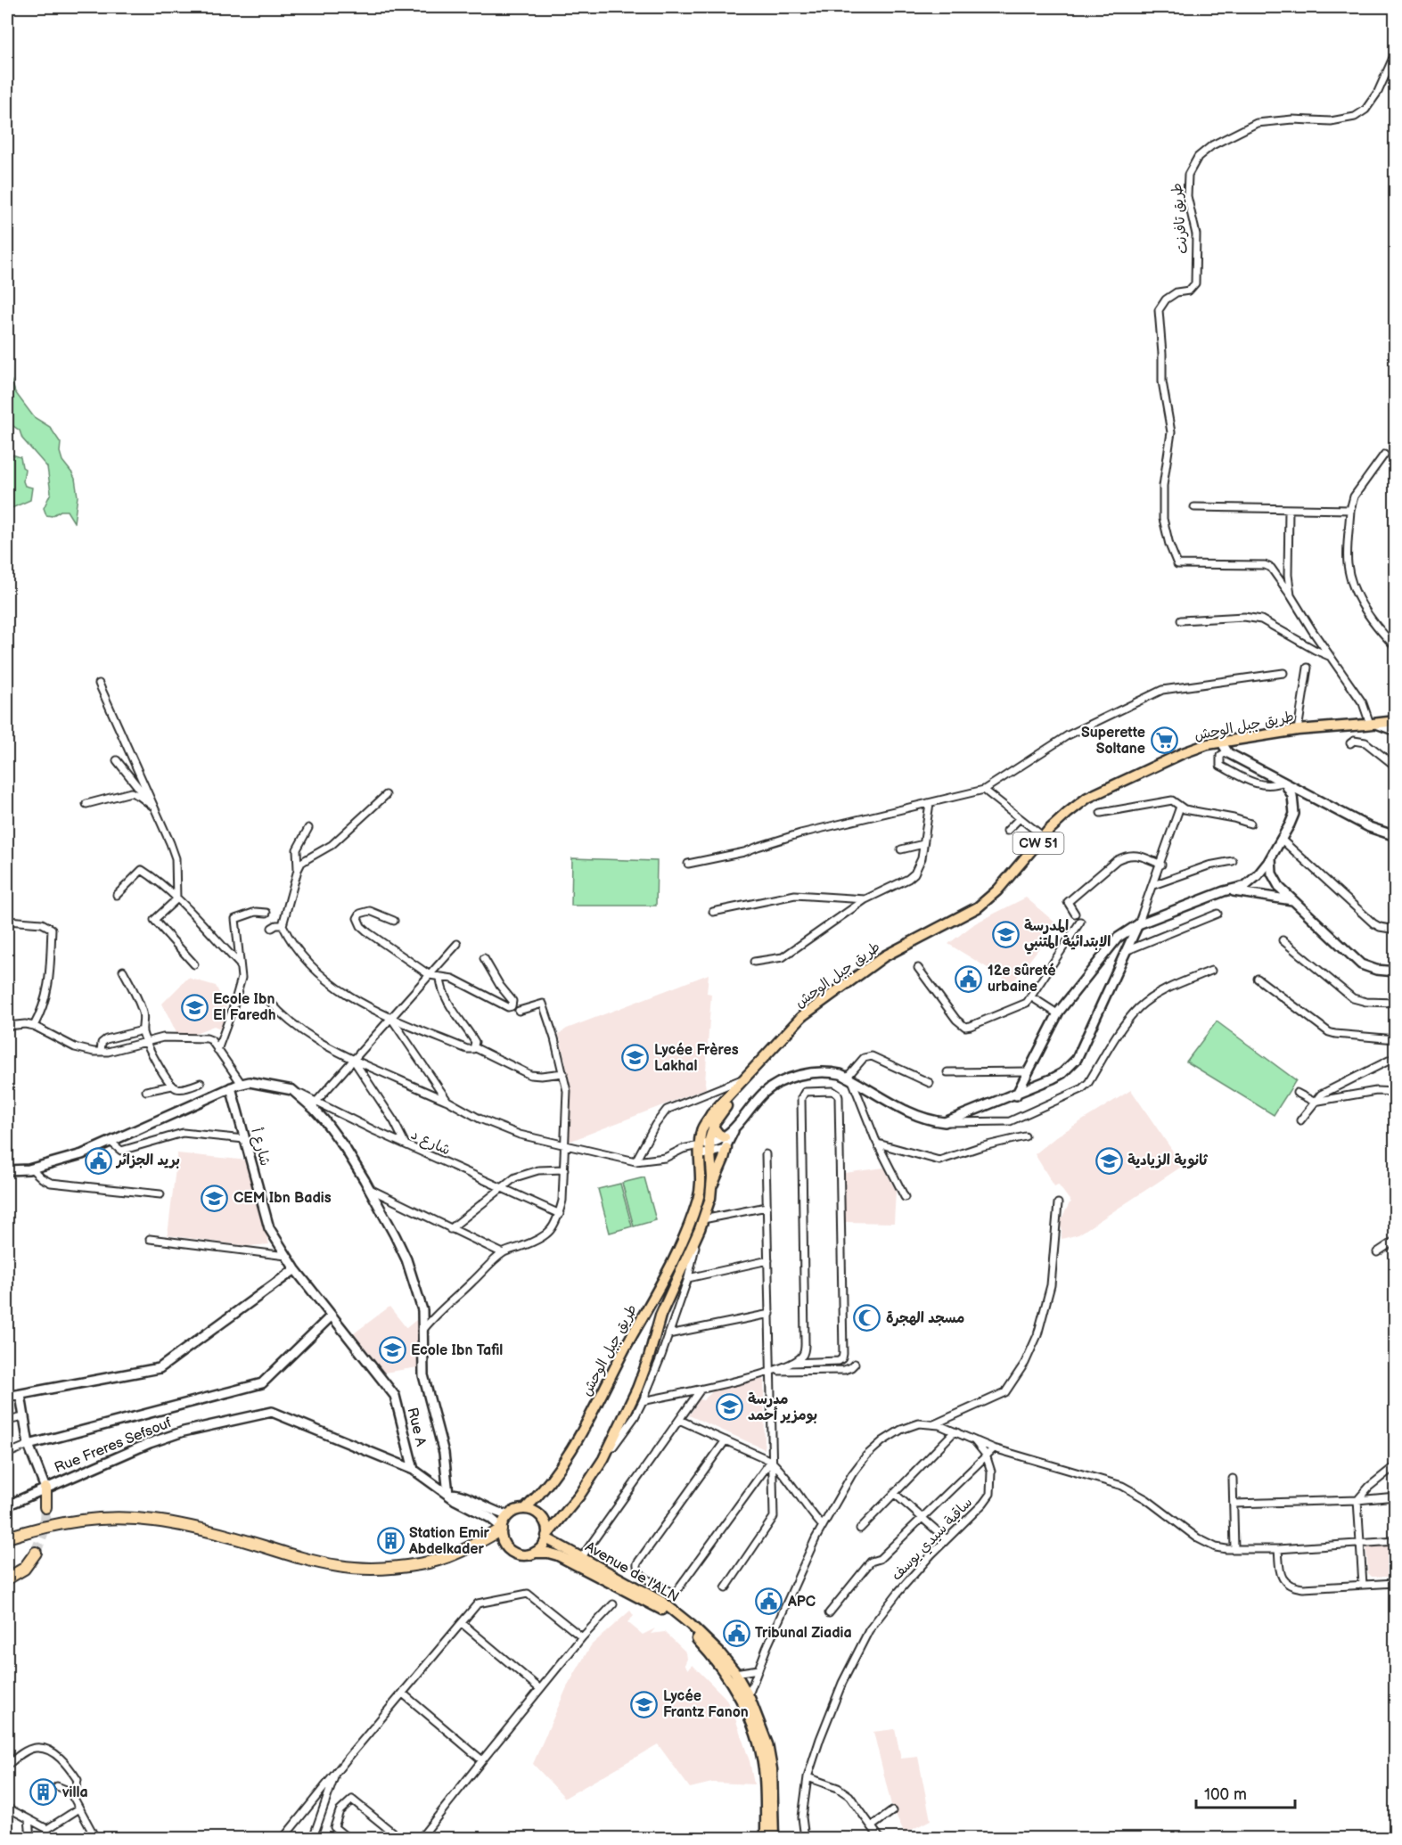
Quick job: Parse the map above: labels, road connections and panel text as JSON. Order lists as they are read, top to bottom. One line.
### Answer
{"streets":{"main road":["طريق جبل الوحش","CW 51","شارع أ","Rue A","Rue Freres Sefsouf","Avenue de l'ALN"],"street":["طريق تافرنت","شارع د","ساقية سيدي يوسف"]},"crossings":[["طريق جبل الوحش","Avenue de l'ALN"],["شارع أ","Rue A"],["Rue A","Rue Freres Sefsouf"]],"places":{"supermarket":["Superette Soltane"],"school or university":["المدرسة الابتدائية المتنبي","Ecole Ibn El Faredh","Lycée Frères Lakhal","ثانوية الزيادية","CEM Ibn Badis","Ecole Ibn Tafil","مدرسة بومزير أحمد","Lycée Frantz Fanon"],"public building":["12e sûreté urbaine","بريد الجزائر","APC","Tribunal Ziadia"],"mosque":["مسجد الهجرة"],"building":["Station Emir Abdelkader","villa"]},"scale_bar":"100 m"}
